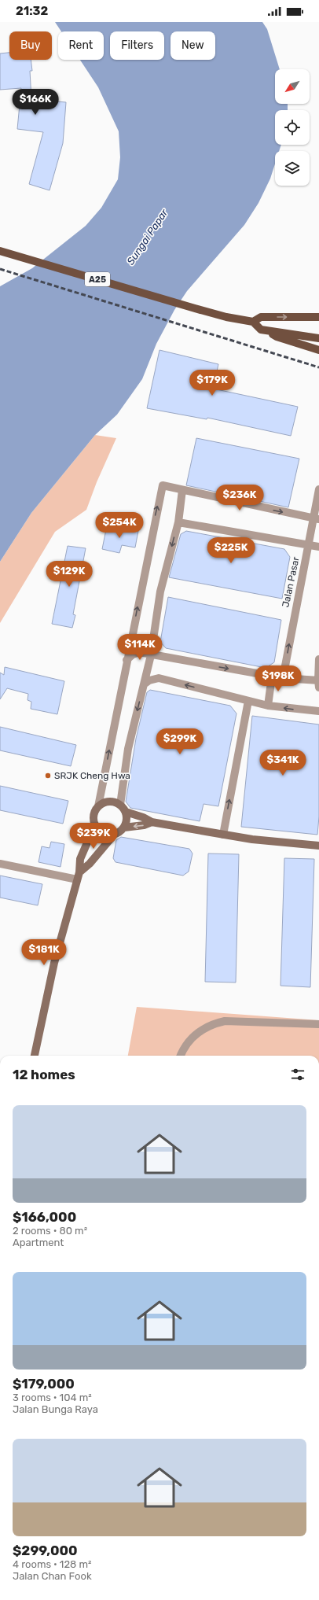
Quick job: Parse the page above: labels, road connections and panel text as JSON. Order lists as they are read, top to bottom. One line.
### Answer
{"streets":{"main road":["A25"],"street":["Jalan Pasar"]},"one_way":["Jalan Pasar"],"water":["Sungai Papar"],"places":["SRJK Cheng Hwa"],"north":"bottom left","page":{"status":"21:32","chip":["Buy","Rent","Filters","New"],"price":["$166K","$179K","$236K","$254K","$225K","$129K","$114K","$198K","$299K","$341K","$239K","$181K"],"heading":"12 homes","list":[{"name":"$166,000","note":"2 rooms · 80 m² · Apartment"},{"name":"$179,000","note":"3 rooms · 104 m² · Jalan Bunga Raya"},{"name":"$299,000","note":"4 rooms · 128 m² · Jalan Chan Fook"}]}}
